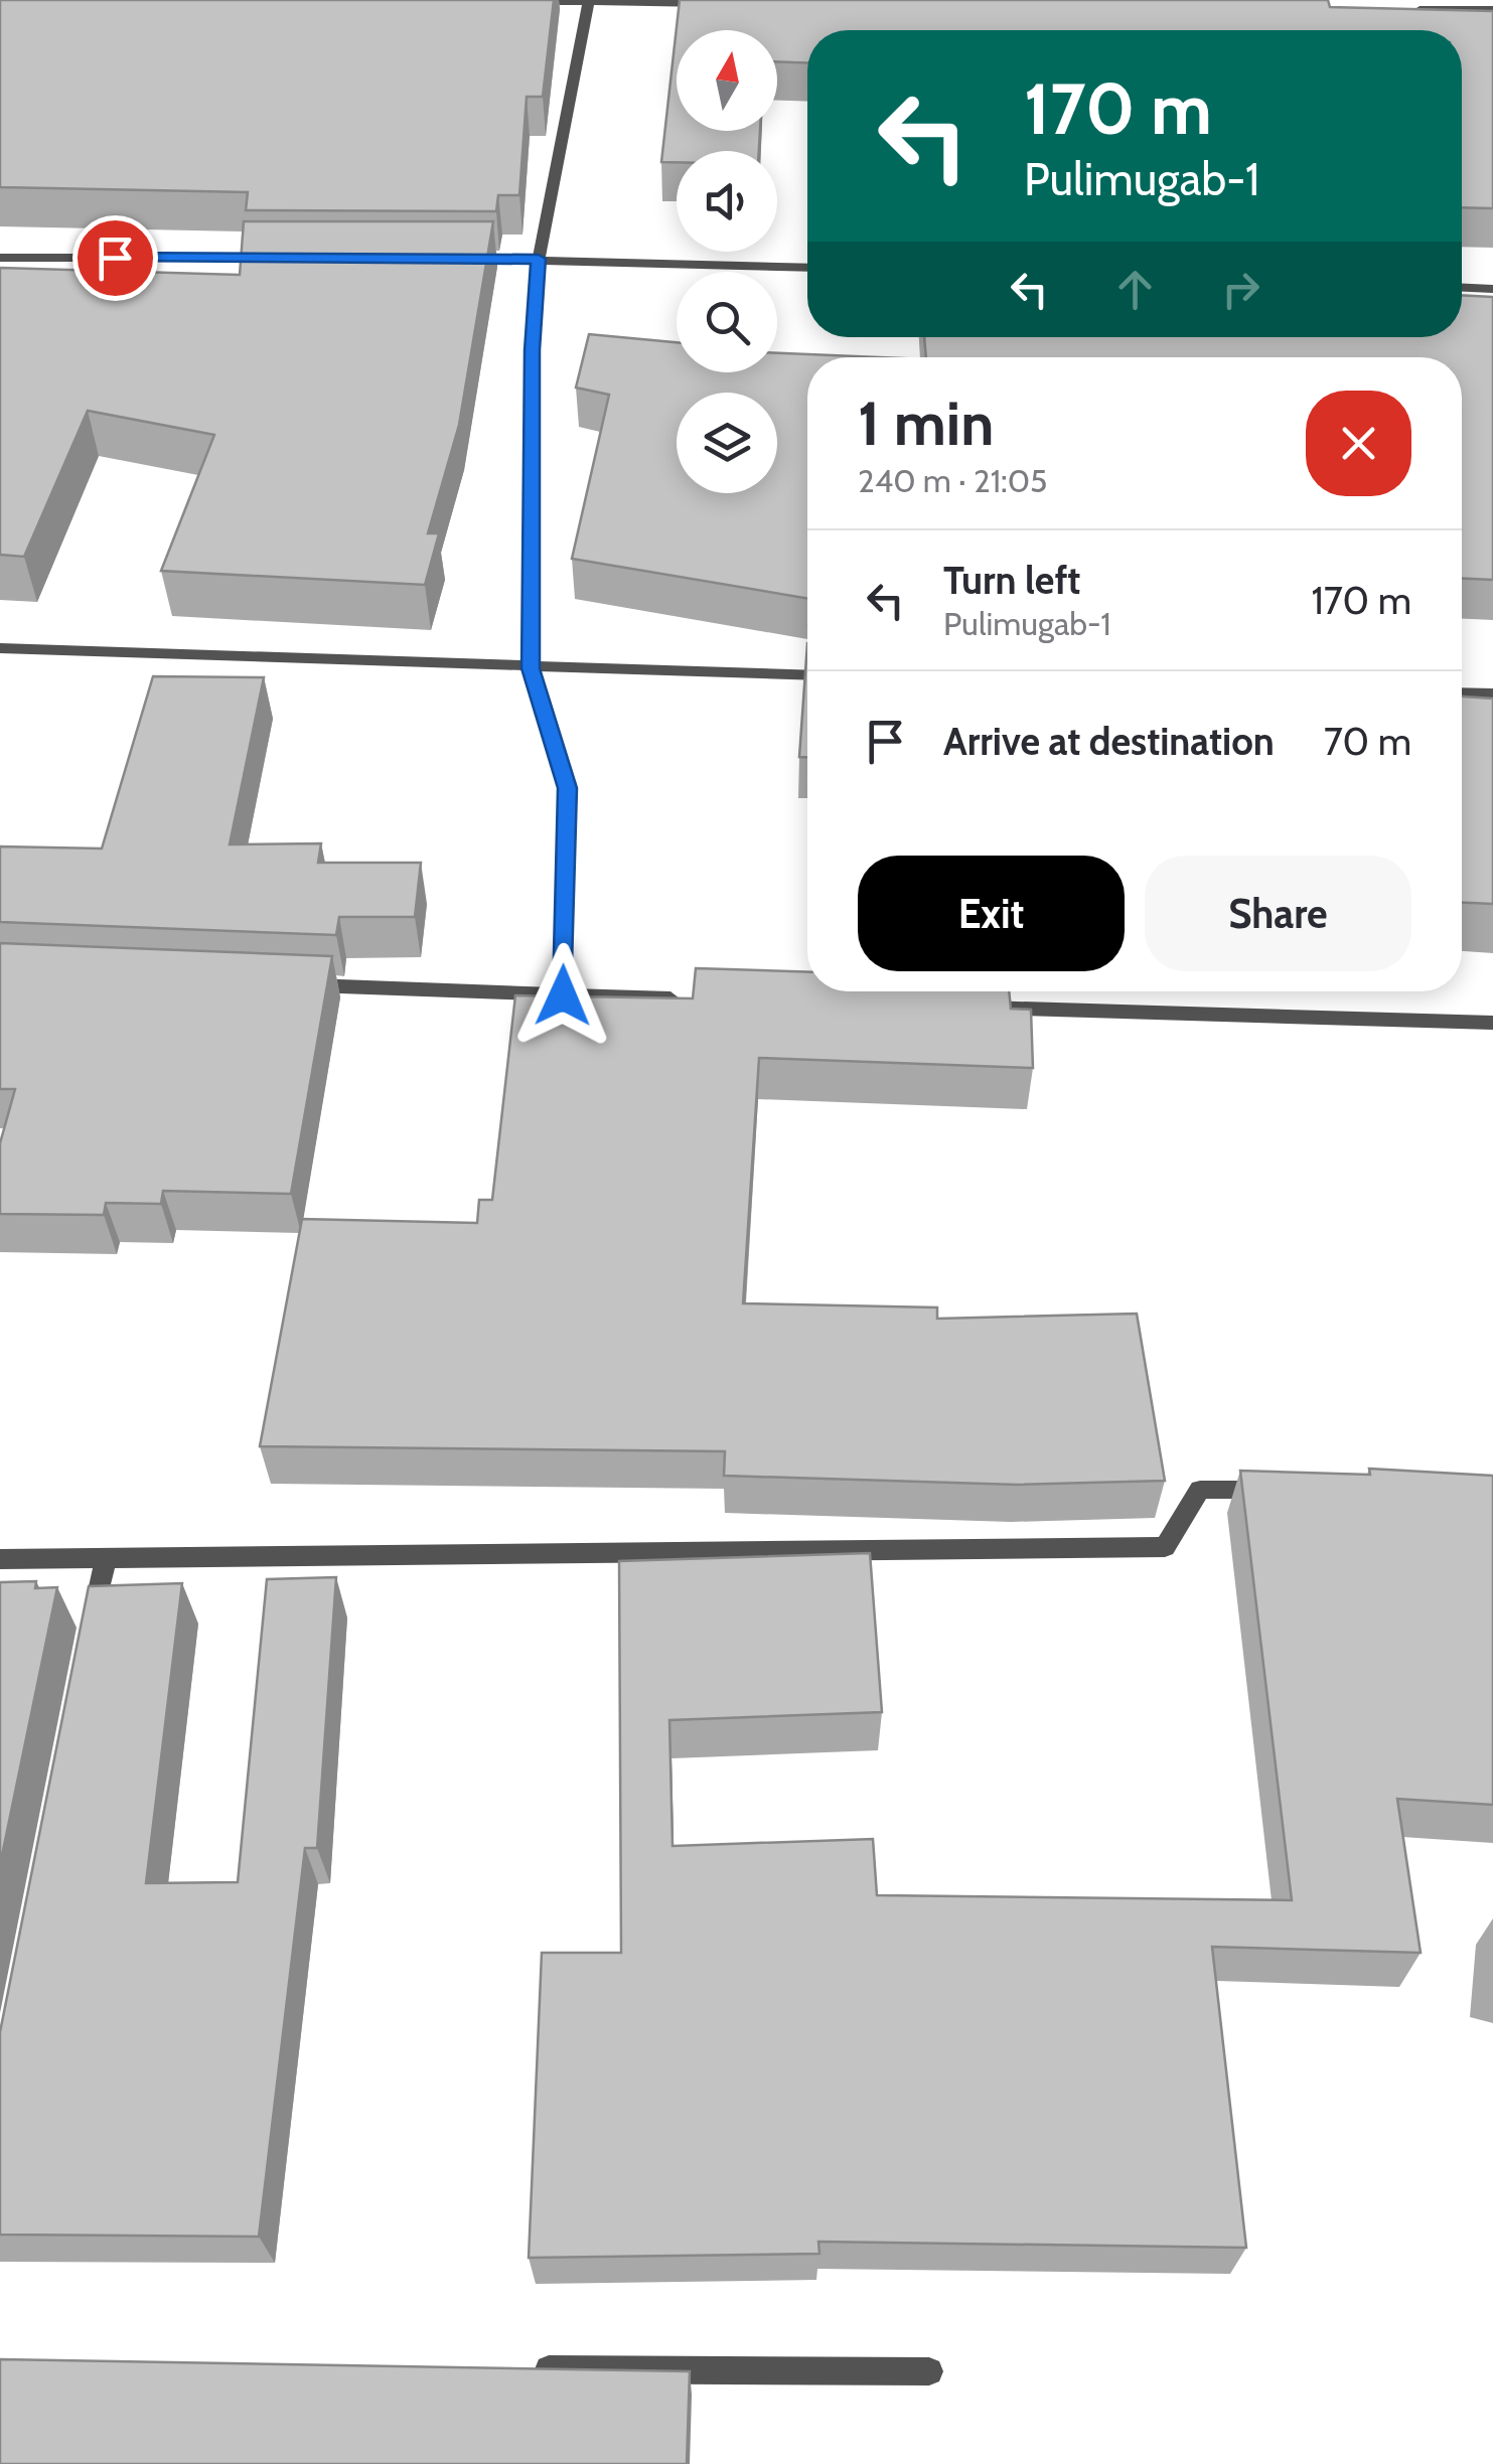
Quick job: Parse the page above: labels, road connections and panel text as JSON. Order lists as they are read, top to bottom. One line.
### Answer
{"north":"top","page":{"turn":["170 m","Pulimugab-1"],"heading":["1 min","240 m · 21:05"],"list":[{"name":"Turn left","note":"Pulimugab-1","value":"170 m"},{"name":"Arrive at destination","value":"70 m"}],"buttons":["Exit","Share"]}}
